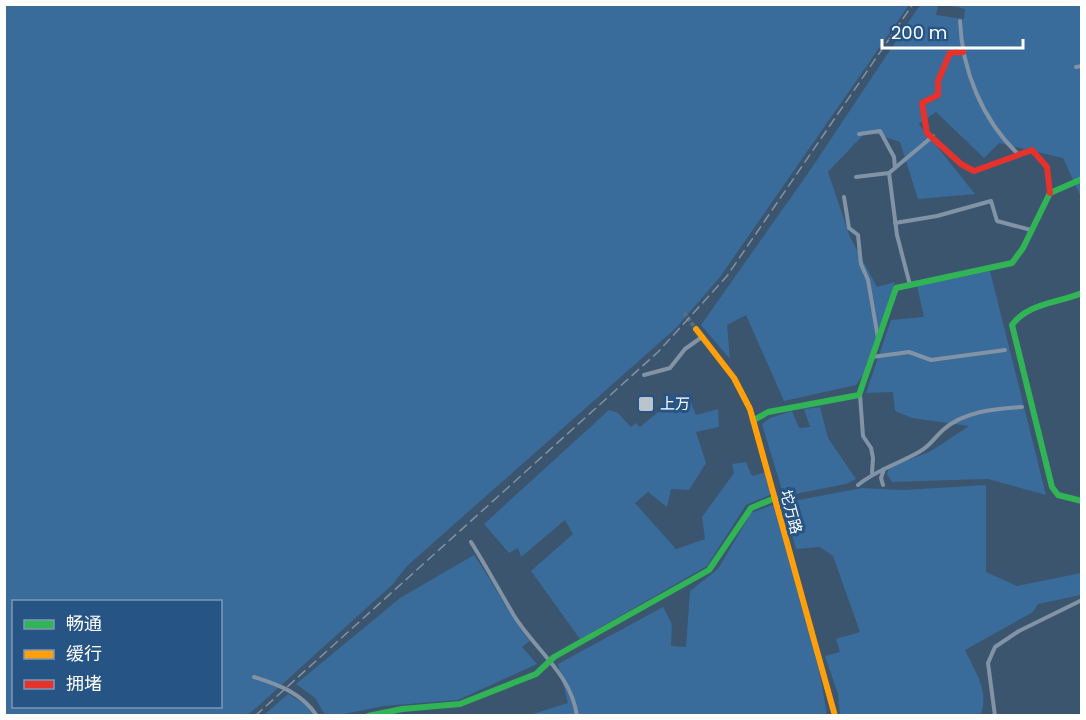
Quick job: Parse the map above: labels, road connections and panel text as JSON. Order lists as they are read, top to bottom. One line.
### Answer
{"streets":{"street":["坨万路"]},"places":{"transit":["上万"]},"legend":["畅通","缓行","拥堵"],"scale_bar":"200 m"}
